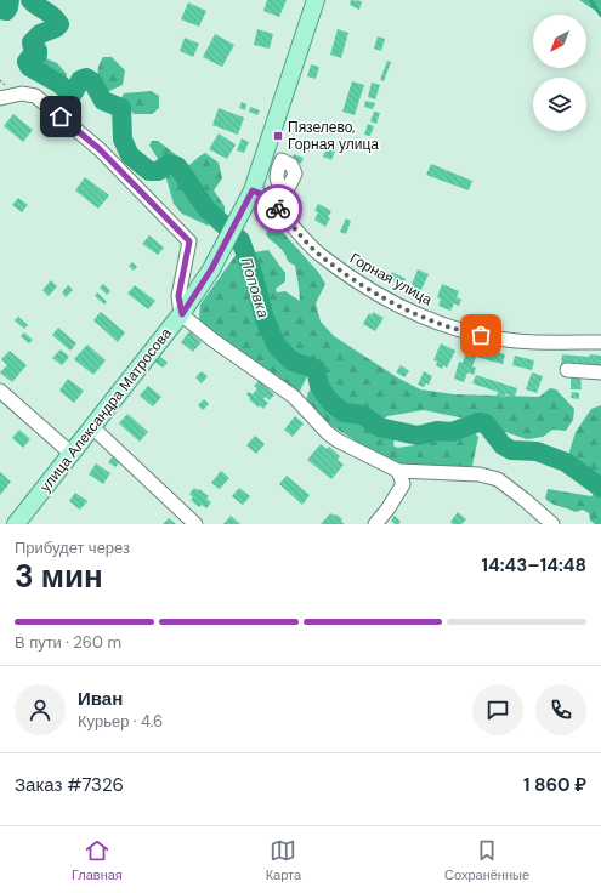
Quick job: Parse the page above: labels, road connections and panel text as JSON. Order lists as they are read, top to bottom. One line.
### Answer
{"streets":{"main road":["улица Александра Матросова"],"street":["Горная улица"]},"crossings":[["Горная улица","улица Александра Матросова"]],"water":["Поповка"],"places":{"transit":["Пязелево, Горная улица"]},"north":"bottom left","page":{"heading":["3 мин","Прибудет через","14:43–14:48"],"panel":["Иван","Курьер · 4.6","Заказ #7326","1 860 ₽"],"bar":"В пути · 260 m","tabs":["Главная","Карта","Сохранённые"]}}
